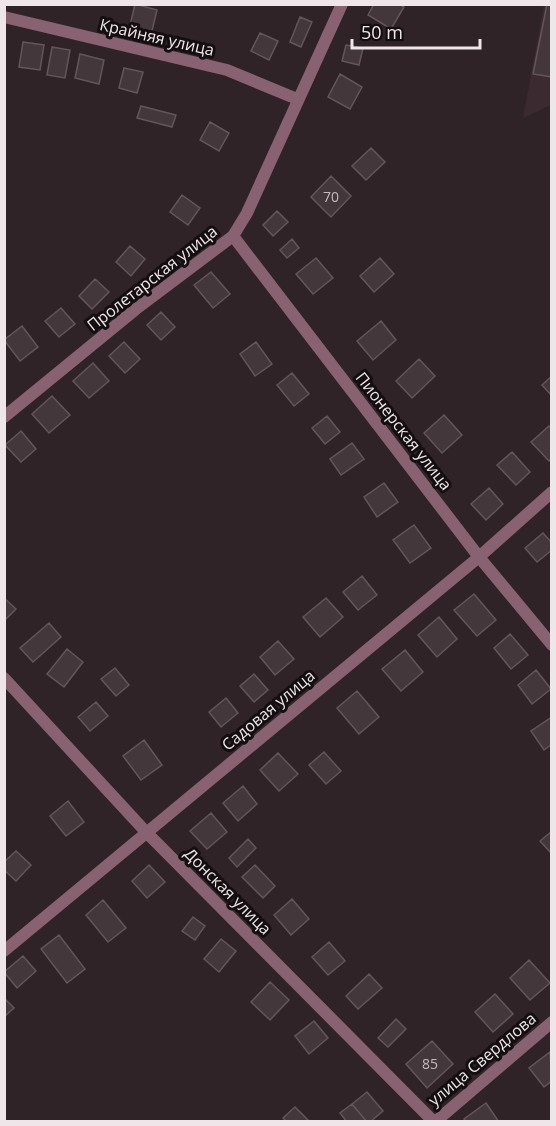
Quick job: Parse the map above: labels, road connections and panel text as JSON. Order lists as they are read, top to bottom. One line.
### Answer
{"streets":{"street":["Крайняя улица","Пролетарская улица","Пионерская улица","Садовая улица","Донская улица","улица Свердлова"]},"crossings":[["Крайняя улица","Пролетарская улица"],["Пролетарская улица","Пионерская улица"],["Пионерская улица","Садовая улица"],["Садовая улица","Донская улица"],["Донская улица","улица Свердлова"]],"house_numbers":["70","85"],"scale_bar":"50 m"}
